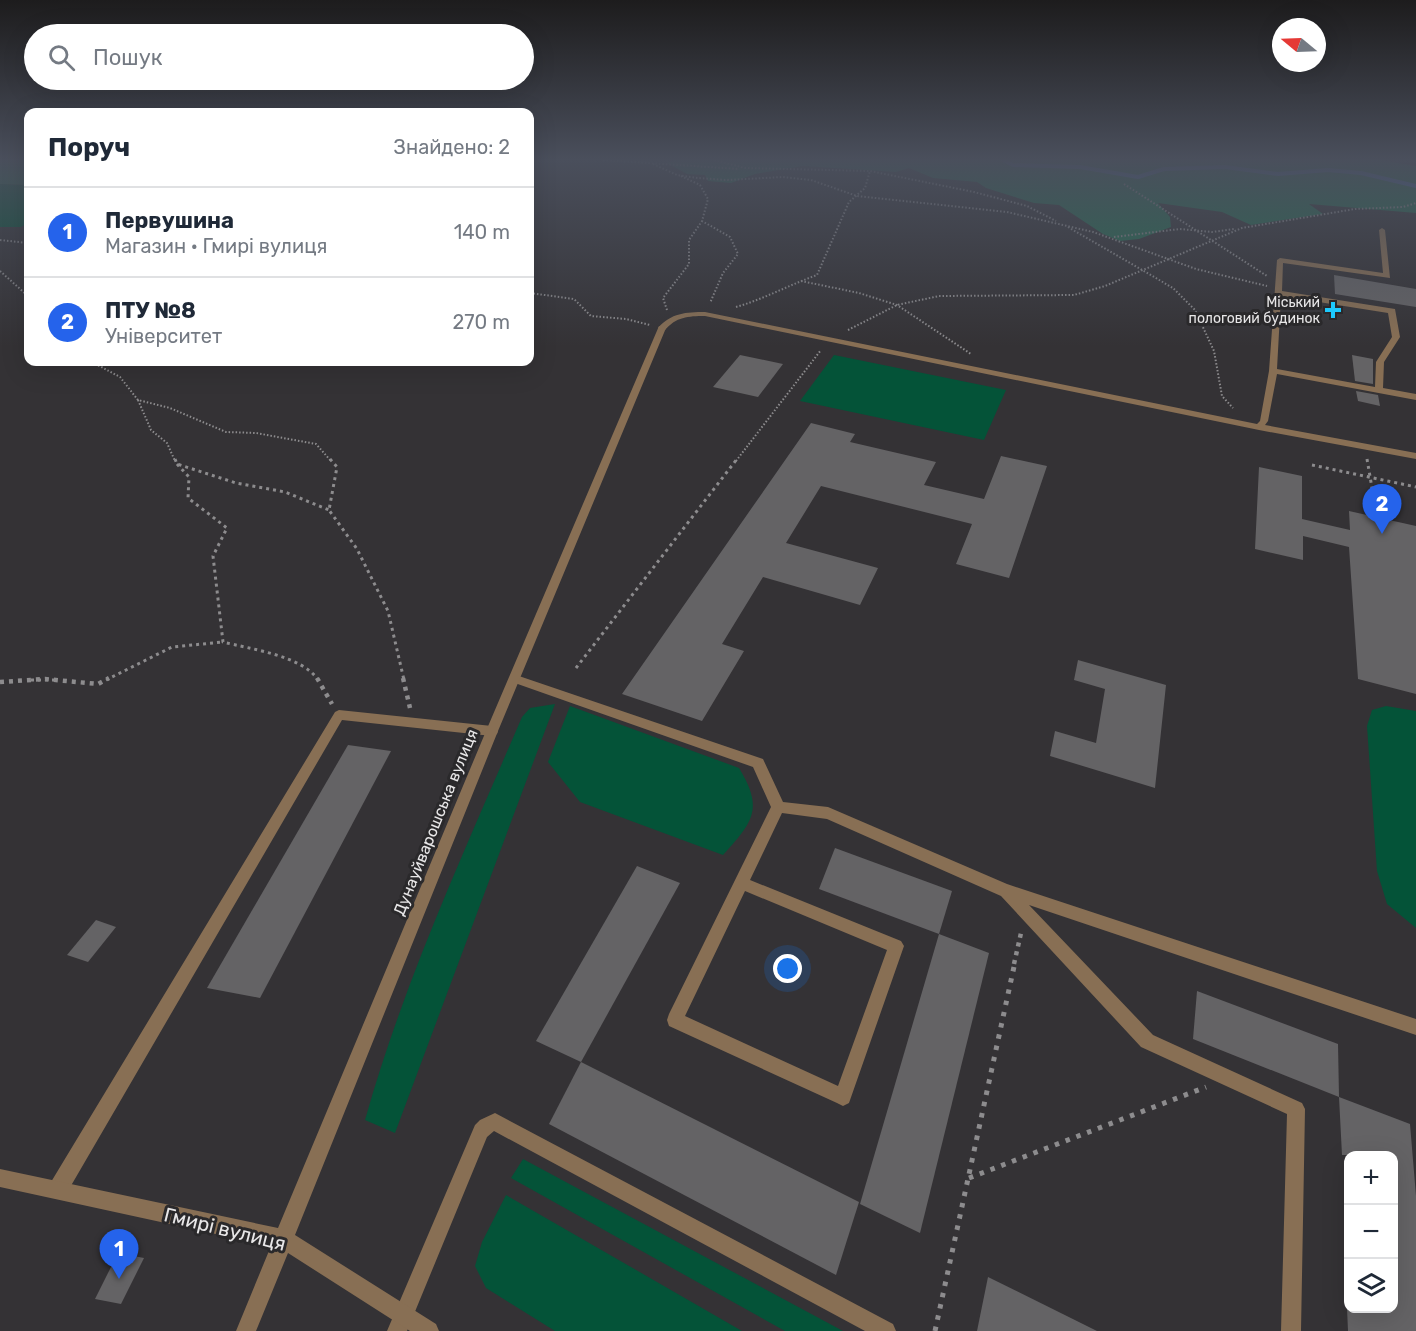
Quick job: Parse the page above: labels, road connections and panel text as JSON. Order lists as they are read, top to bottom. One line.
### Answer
{"streets":{"street":["Дунауйварошська вулиця","Гмирі вулиця"]},"crossings":[["Дунауйварошська вулиця","Гмирі вулиця"]],"places":{"health":["Міський пологовий будинок"]},"north":"left","page":{"search":"Пошук","heading":["Поруч","Знайдено: 2"],"list":[{"mark":"1","name":"Первушина","note":"Магазин · Гмирі вулиця","value":"140 m"},{"mark":"2","name":"ПТУ №8","note":"Університет","value":"270 m"}],"pins":["2","1"],"map_buttons":["+","−"]}}
